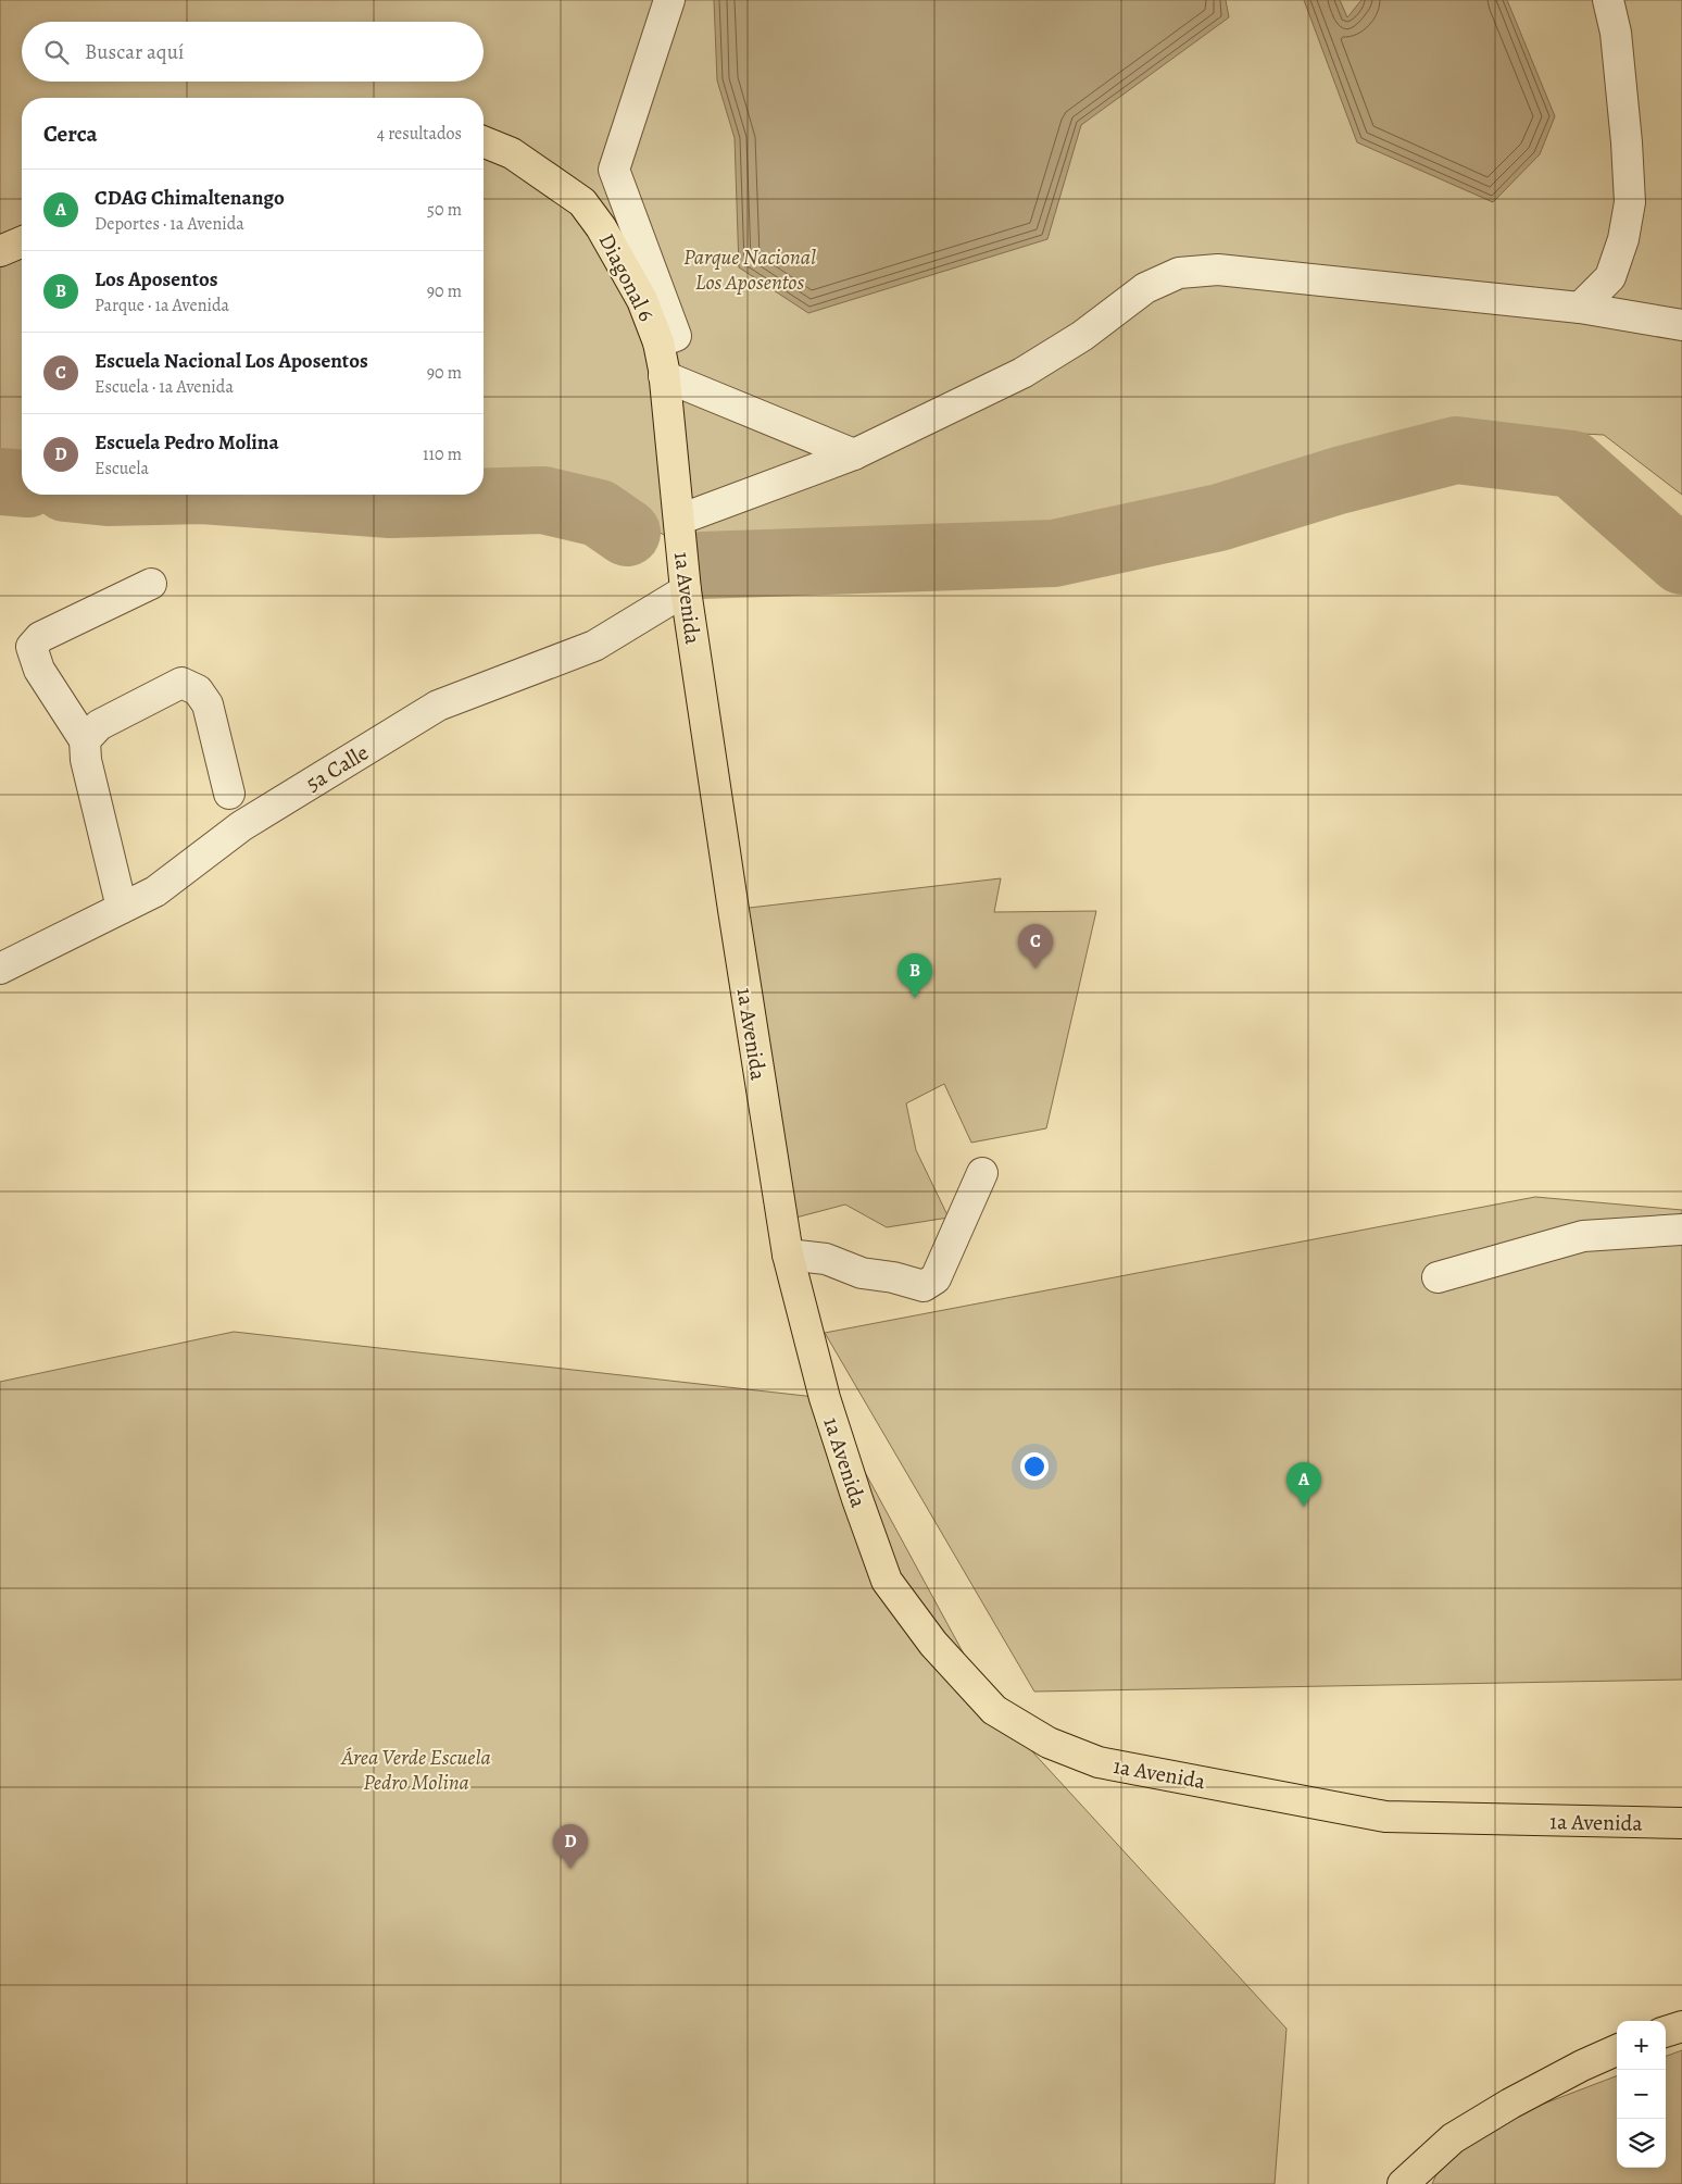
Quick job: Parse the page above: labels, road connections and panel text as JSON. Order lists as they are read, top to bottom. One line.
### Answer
{"streets":{"main road":["Diagonal 6","1a Avenida"],"street":["5a Calle"]},"crossings":[["Diagonal 6","1a Avenida"],["1a Avenida","5a Calle"]],"parks":["Parque Nacional Los Aposentos","Área Verde Escuela Pedro Molina"],"page":{"search":"Buscar aquí","heading":["Cerca","4 resultados"],"list":[{"mark":"A","name":"CDAG Chimaltenango","note":"Deportes · 1a Avenida","value":"50 m"},{"mark":"B","name":"Los Aposentos","note":"Parque · 1a Avenida","value":"90 m"},{"mark":"C","name":"Escuela Nacional Los Aposentos","note":"Escuela · 1a Avenida","value":"90 m"},{"mark":"D","name":"Escuela Pedro Molina","note":"Escuela","value":"110 m"}],"pins":["C","B","A","D"],"map_buttons":["+","−"]}}
